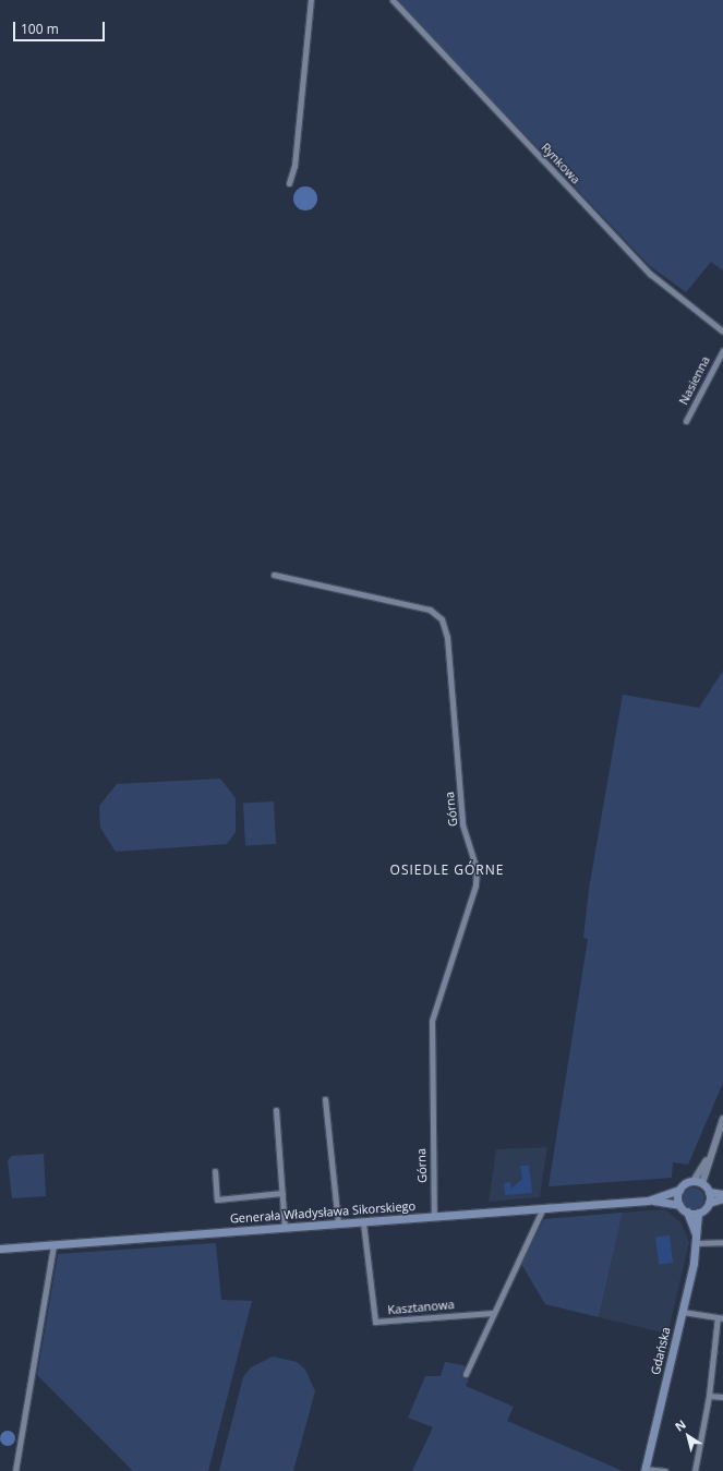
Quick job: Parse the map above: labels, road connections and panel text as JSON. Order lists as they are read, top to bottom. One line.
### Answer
{"streets":{"main road":["Generała Władysława Sikorskiego","Gdańska"],"street":["Rynkowa","Nasienna","Górna","Kasztanowa"]},"crossings":[["Górna","Generała Władysława Sikorskiego"],["Generała Władysława Sikorskiego","Kasztanowa"],["Generała Władysława Sikorskiego","Gdańska"]],"districts":["OSIEDLE GÓRNE"],"scale_bar":"100 m","north":"top left"}
